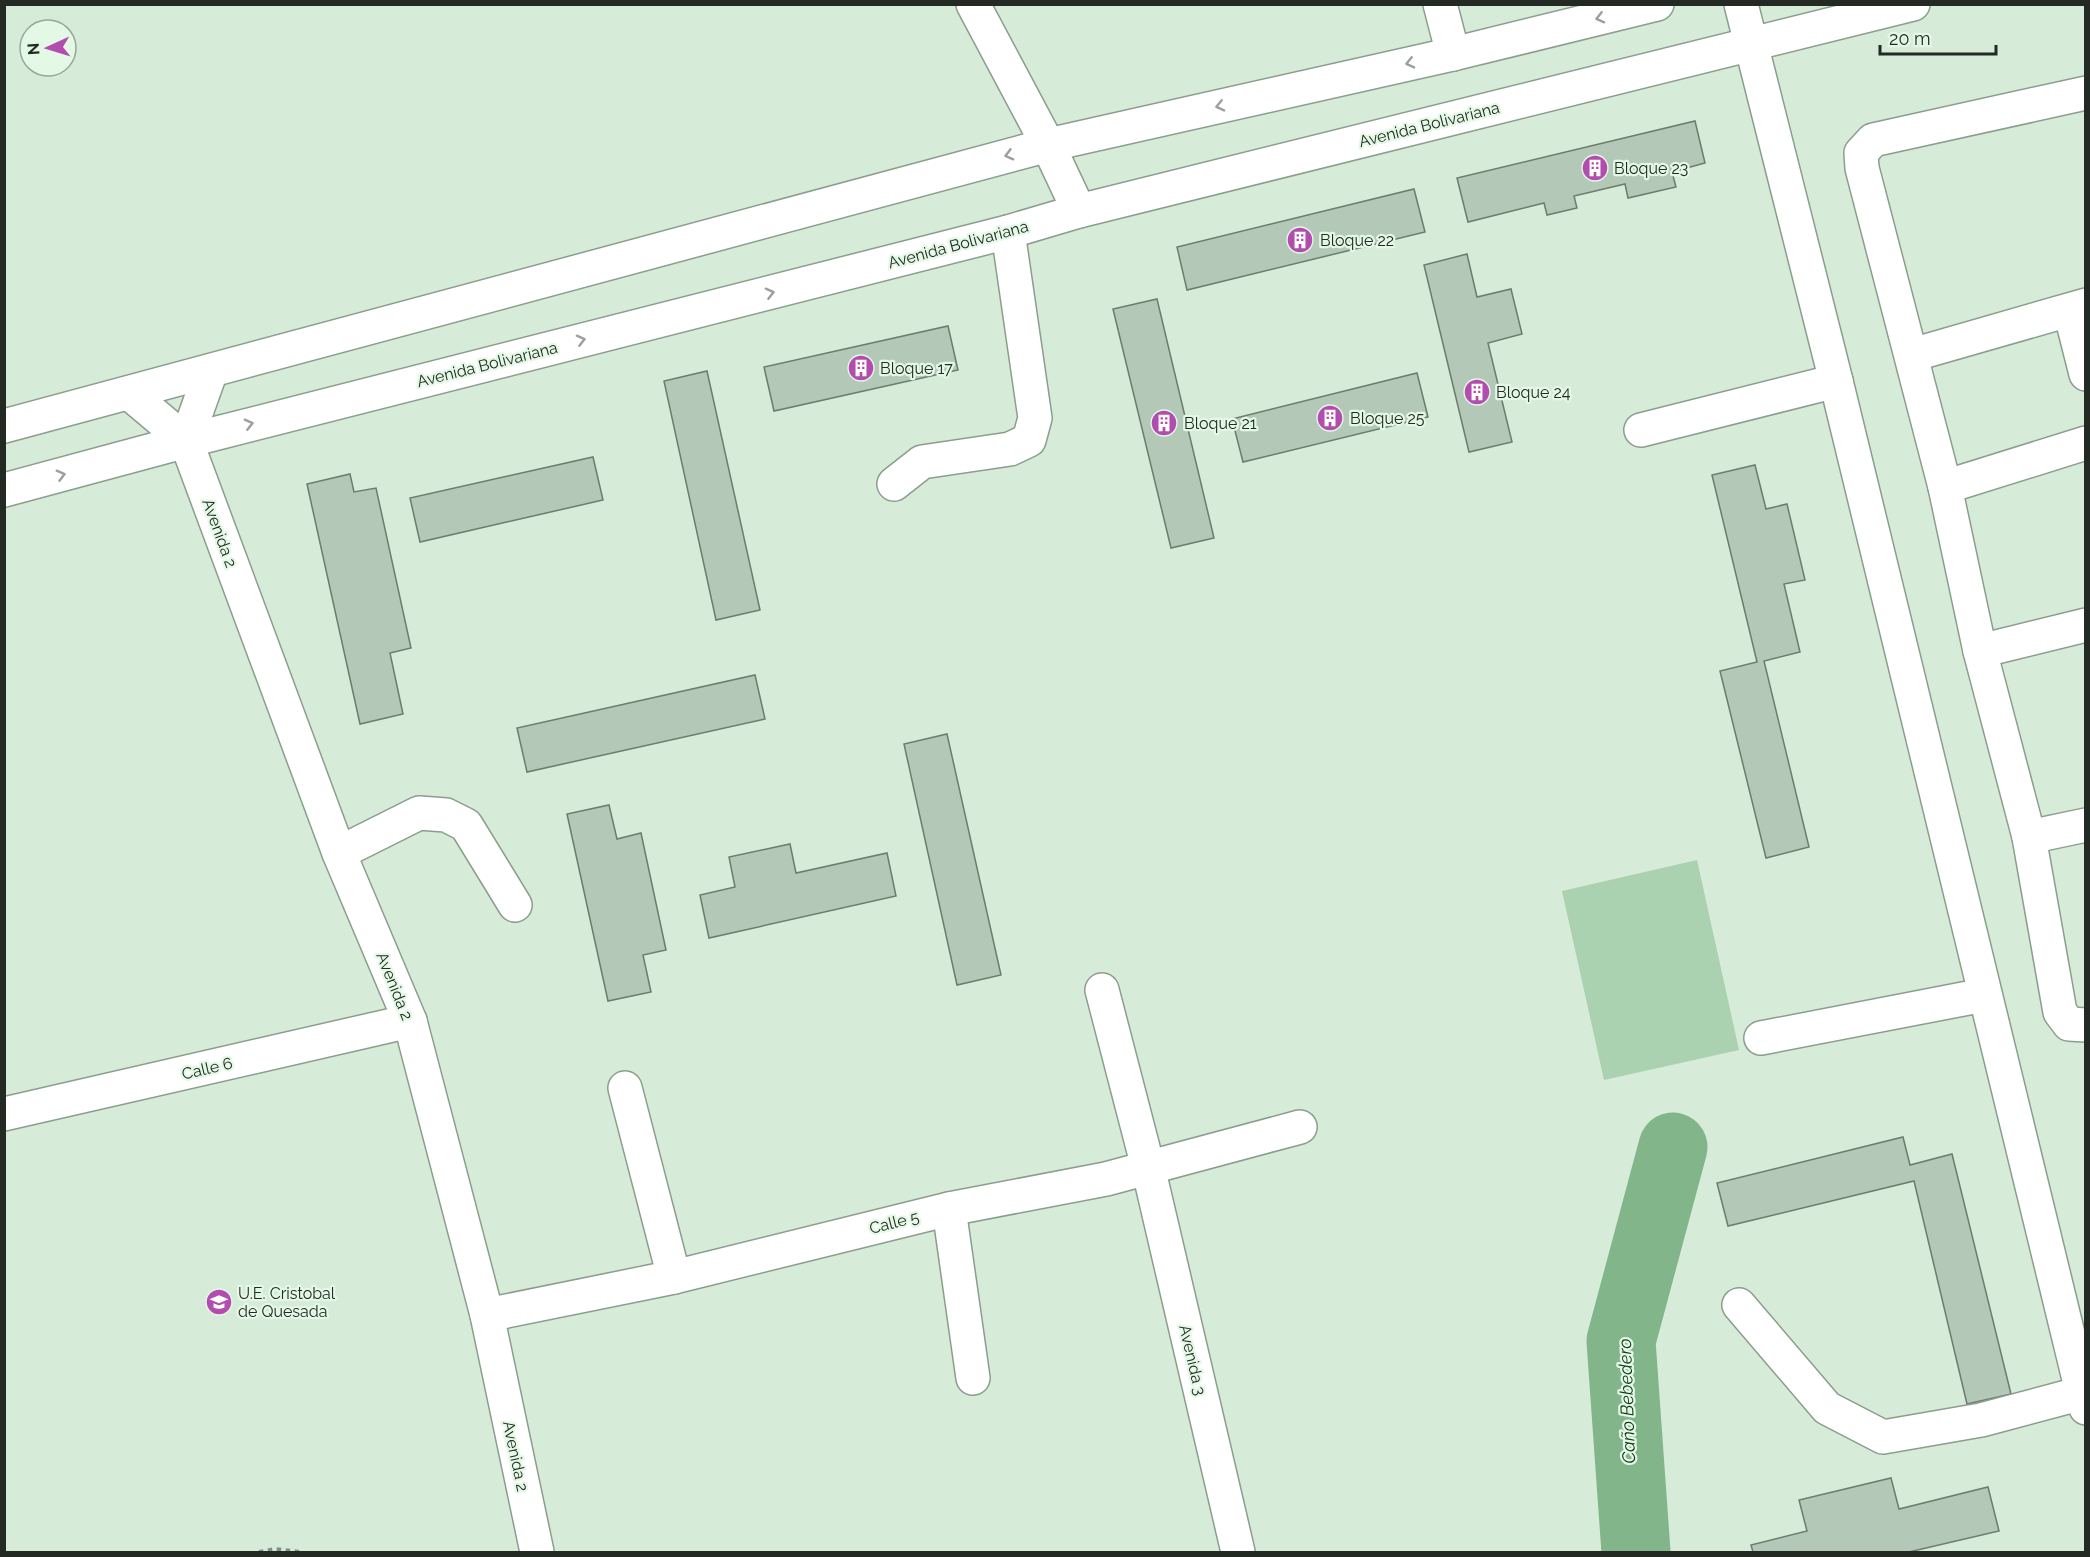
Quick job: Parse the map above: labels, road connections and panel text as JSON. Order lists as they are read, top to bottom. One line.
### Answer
{"streets":{"street":["Avenida Bolivariana","Avenida 2","Calle 6","Calle 5","Avenida 3"]},"crossings":[["Avenida Bolivariana","Avenida 2"],["Avenida 2","Calle 6"],["Avenida 2","Calle 5"],["Calle 5","Avenida 3"]],"water":["Caño Bebedero"],"places":{"building":["Bloque 23","Bloque 22","Bloque 17","Bloque 24","Bloque 25","Bloque 21"],"school or university":["U.E. Cristobal de Quesada"]},"scale_bar":"20 m","north":"left"}
